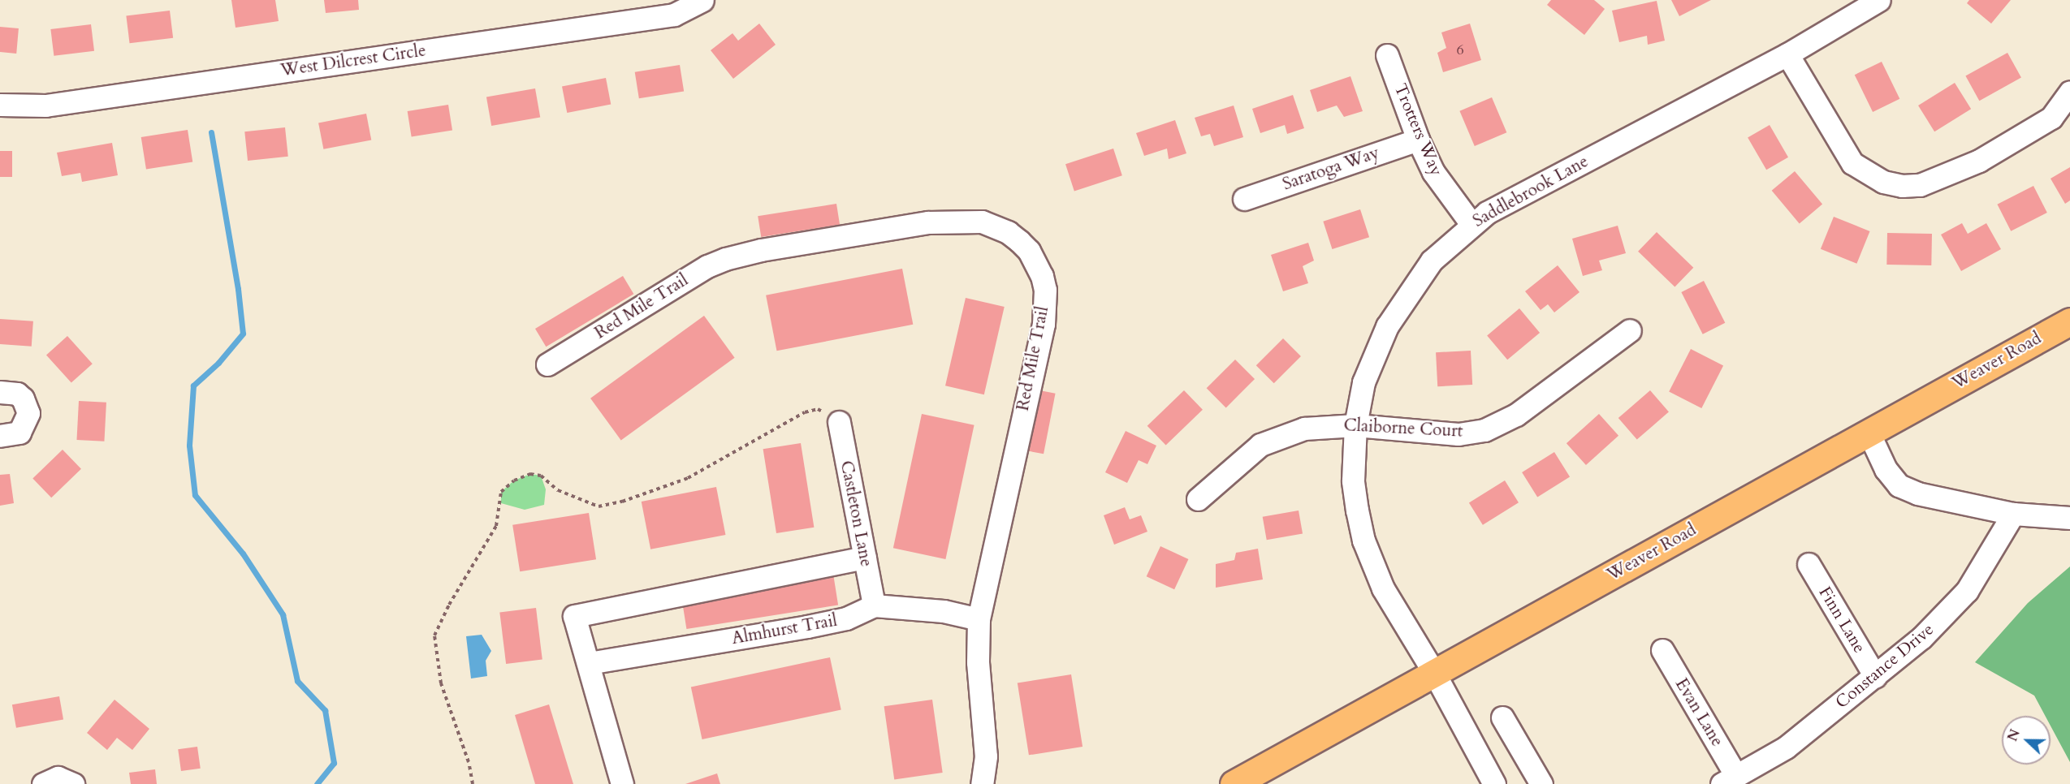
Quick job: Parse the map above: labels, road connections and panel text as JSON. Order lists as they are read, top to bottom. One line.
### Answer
{"streets":{"main road":["Weaver Road"],"street":["West Dilcrest Circle","Trotters Way","Saratoga Way","Saddlebrook Lane","Red Mile Trail","Claiborne Court","Castleton Lane","Finn Lane","Almhurst Trail","Constance Drive","Evan Lane"]},"crossings":[["Trotters Way","Saratoga Way"],["Trotters Way","Saddlebrook Lane"],["Saddlebrook Lane","Weaver Road"],["Saddlebrook Lane","Claiborne Court"],["Red Mile Trail","Almhurst Trail"],["Castleton Lane","Almhurst Trail"],["Finn Lane","Constance Drive"],["Constance Drive","Evan Lane"]],"house_numbers":["6"],"north":"left"}
